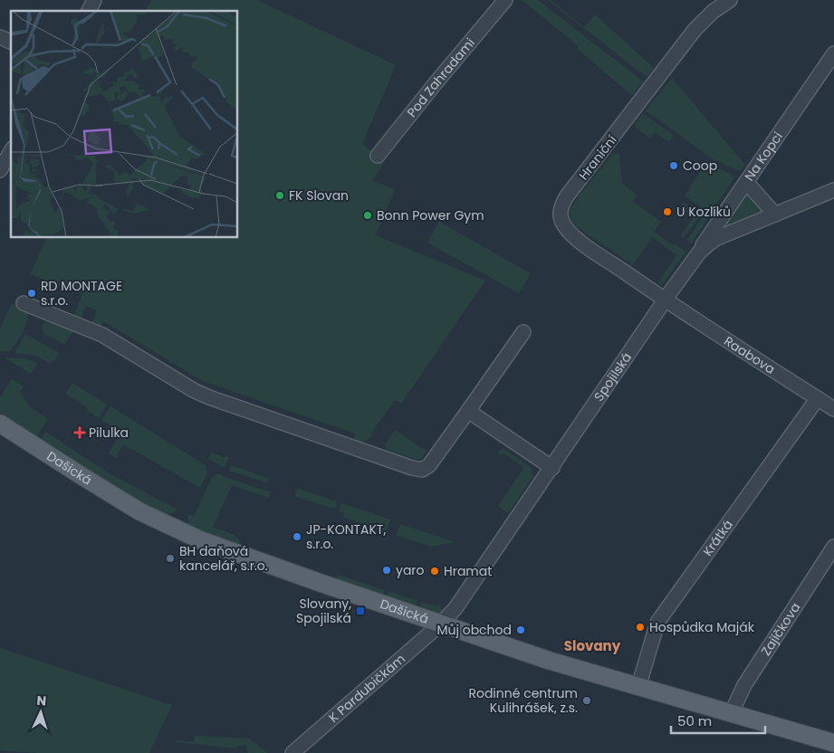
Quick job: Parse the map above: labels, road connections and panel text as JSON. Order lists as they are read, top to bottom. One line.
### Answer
{"streets":{"main road":["Dašická"],"street":["Pod Zahradami","Na Kopci","Hraniční","Raabova","Spojilská","Krátká","Zajíčkova","K Pardubičkám"]},"crossings":[["Na Kopci","Spojilská"],["Hraniční","Raabova"],["Hraniční","Spojilská"],["Raabova","Spojilská"],["Raabova","Krátká"],["Spojilská","Dašická"],["Spojilská","K Pardubičkám"],["Dašická","Krátká"],["Dašická","Zajíčkova"],["Dašická","K Pardubičkám"]],"districts":["Slovany"],"places":{"other":["Coop","FK Slovan","U Kozlíků","Bonn Power Gym","RD MONTAGE s.r.o.","JP-KONTAKT, s.r.o.","BH daňová kancelář, s.r.o.","yaro","Hramat","Hospůdka Maják","Můj obchod","Rodinné centrum Kulihrášek, z.s."],"health":["Pilulka"],"transit":["Slovany, Spojilská"]},"scale_bar":"50 m","north":"top"}
